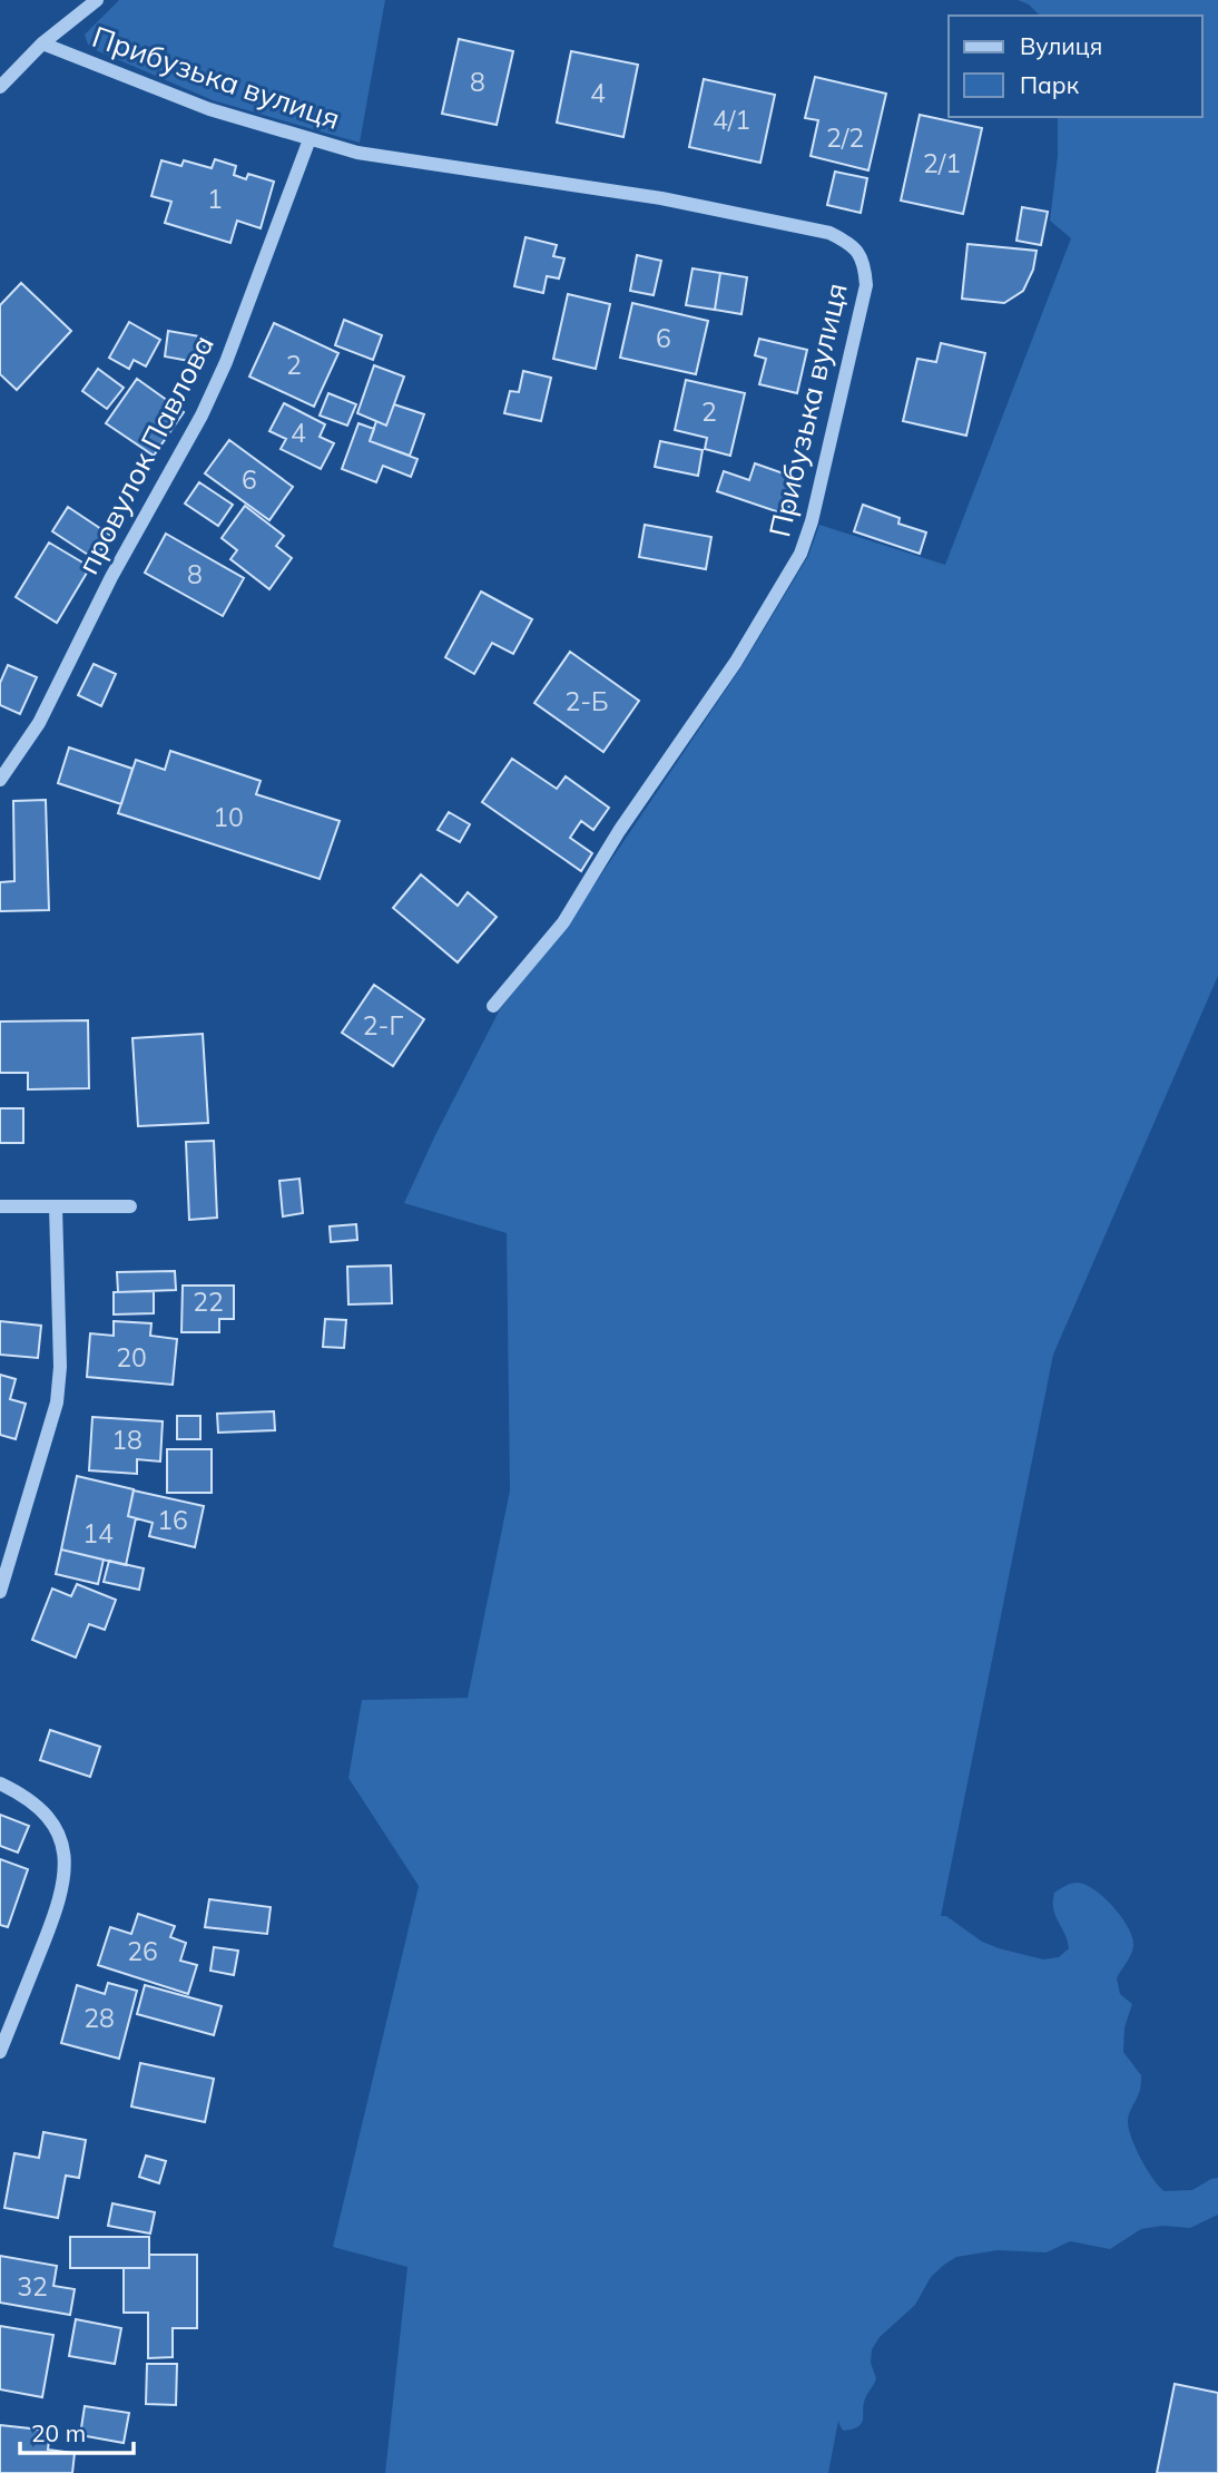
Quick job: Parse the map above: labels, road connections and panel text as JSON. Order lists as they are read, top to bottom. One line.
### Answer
{"streets":{"street":["Прибузька вулиця","провулок Павлова"]},"crossings":[["Прибузька вулиця","провулок Павлова"]],"house_numbers":["8","4","4/1","2/2","2/1","1","6","2","2","4","6","8","2-Б","10","2-Г","22","20","18","16","14","26","28","32"],"legend":["Вулиця","Парк"],"scale_bar":"20 m"}
